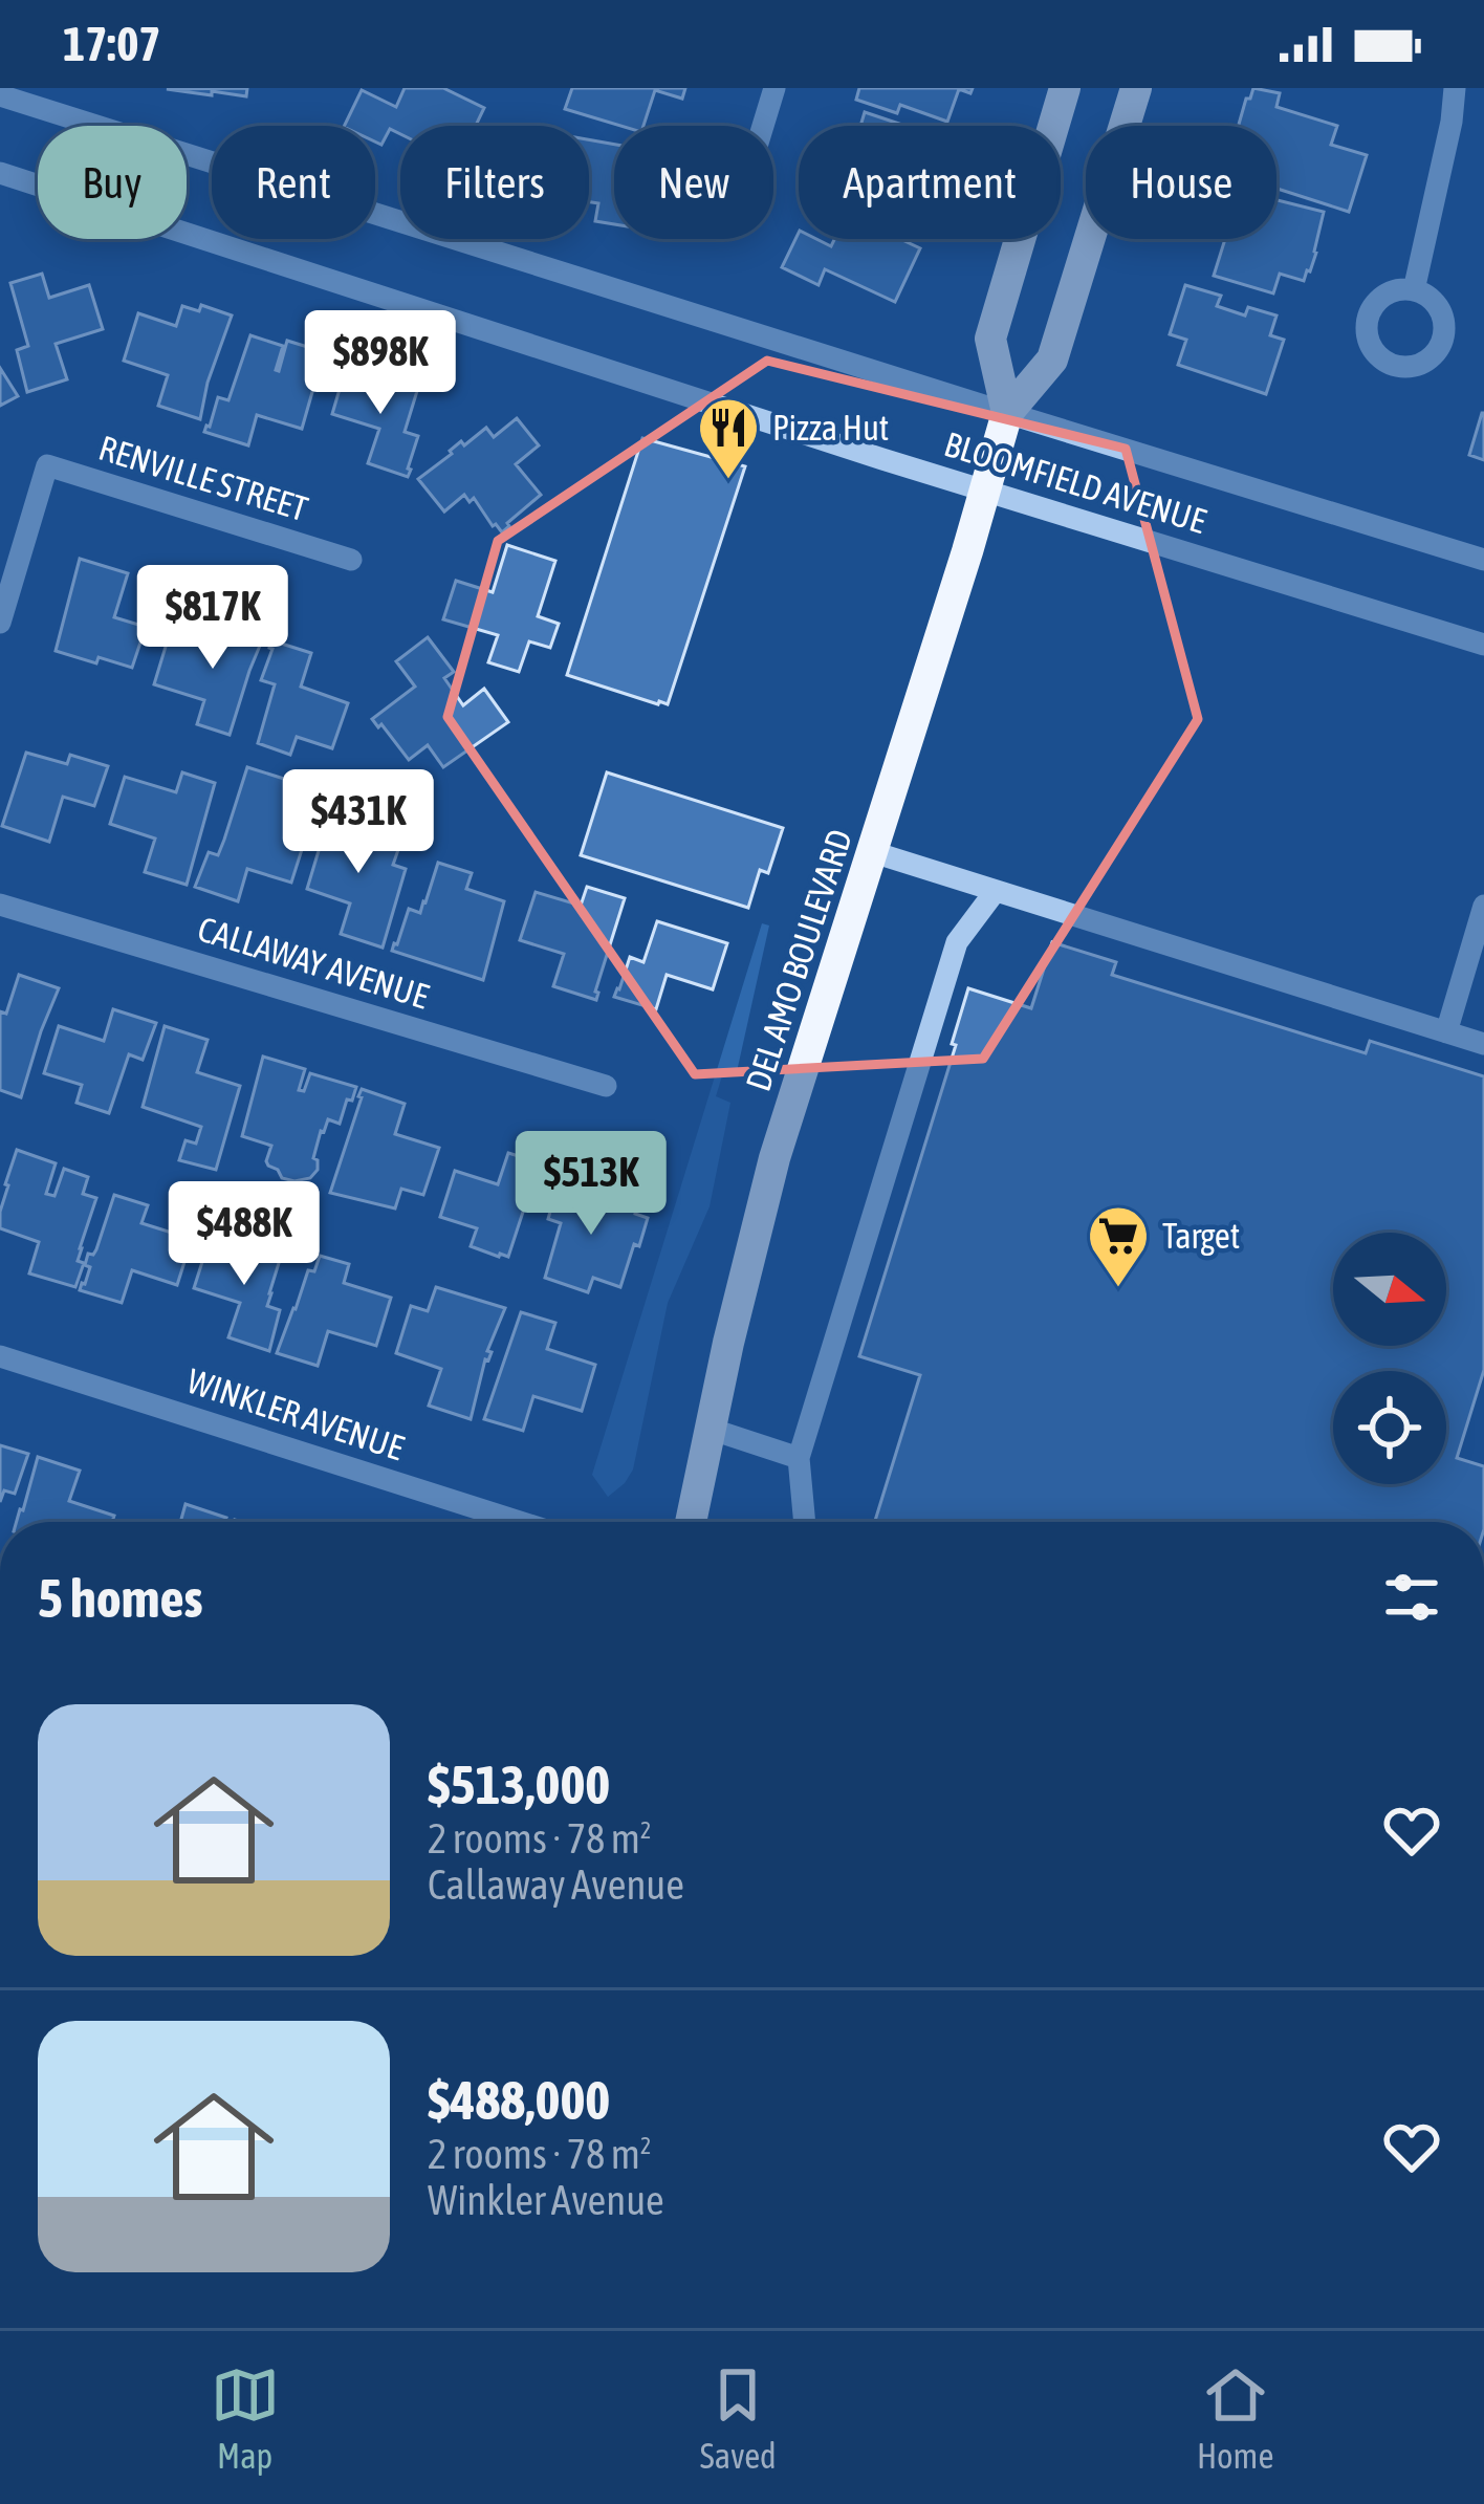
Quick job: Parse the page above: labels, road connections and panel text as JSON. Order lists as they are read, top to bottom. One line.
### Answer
{"streets":{"main road":["DEL AMO BOULEVARD"],"street":["RENVILLE STREET","BLOOMFIELD AVENUE","CALLAWAY AVENUE","WINKLER AVENUE"]},"crossings":[["BLOOMFIELD AVENUE","DEL AMO BOULEVARD"]],"places":{"restaurant":["Pizza Hut"],"supermarket":["Target"]},"north":"right","page":{"status":"17:07","chip":["Buy","Rent","Filters","New","Apartment","House"],"price":["$898K","$817K","$431K","$513K","$488K"],"heading":"5 homes","list":[{"name":"$513,000","note":"2 rooms · 78 m² · Callaway Avenue"},{"name":"$488,000","note":"2 rooms · 78 m² · Winkler Avenue"}],"tabs":["Map","Saved","Home"]}}
